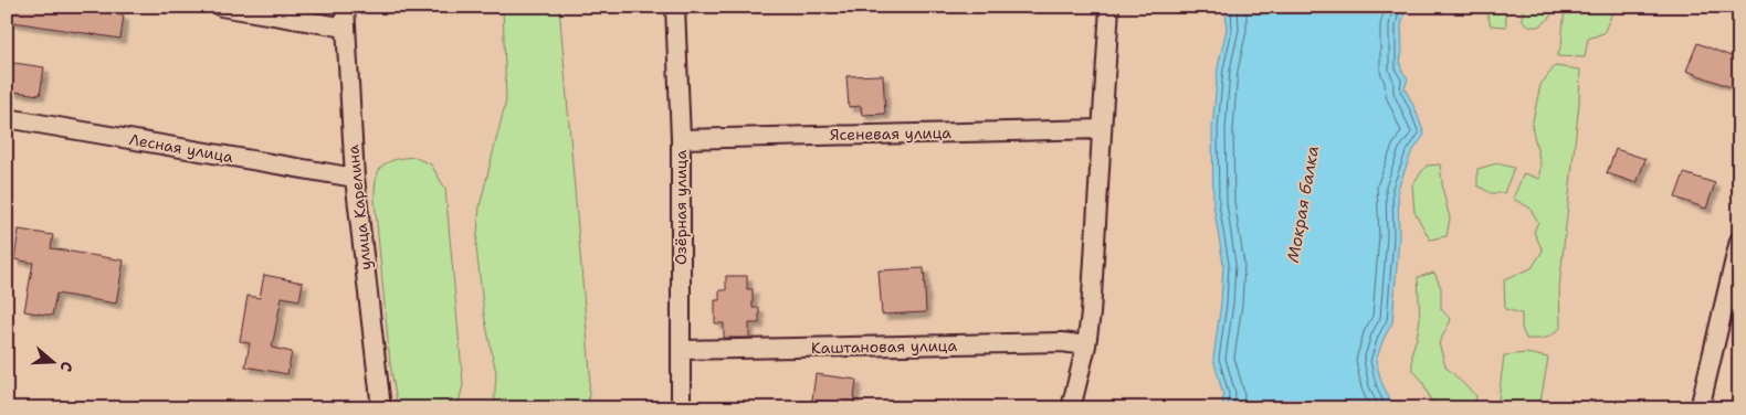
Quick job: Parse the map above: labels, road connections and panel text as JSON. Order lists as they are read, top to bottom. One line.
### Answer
{"streets":{"street":["Ясеневая улица","Лесная улица","улица Карелина","Озёрная улица","Каштановая улица"]},"crossings":[["Ясеневая улица","Озёрная улица"],["Лесная улица","улица Карелина"],["Озёрная улица","Каштановая улица"]],"water":["Мокрая балка"],"north":"right"}
